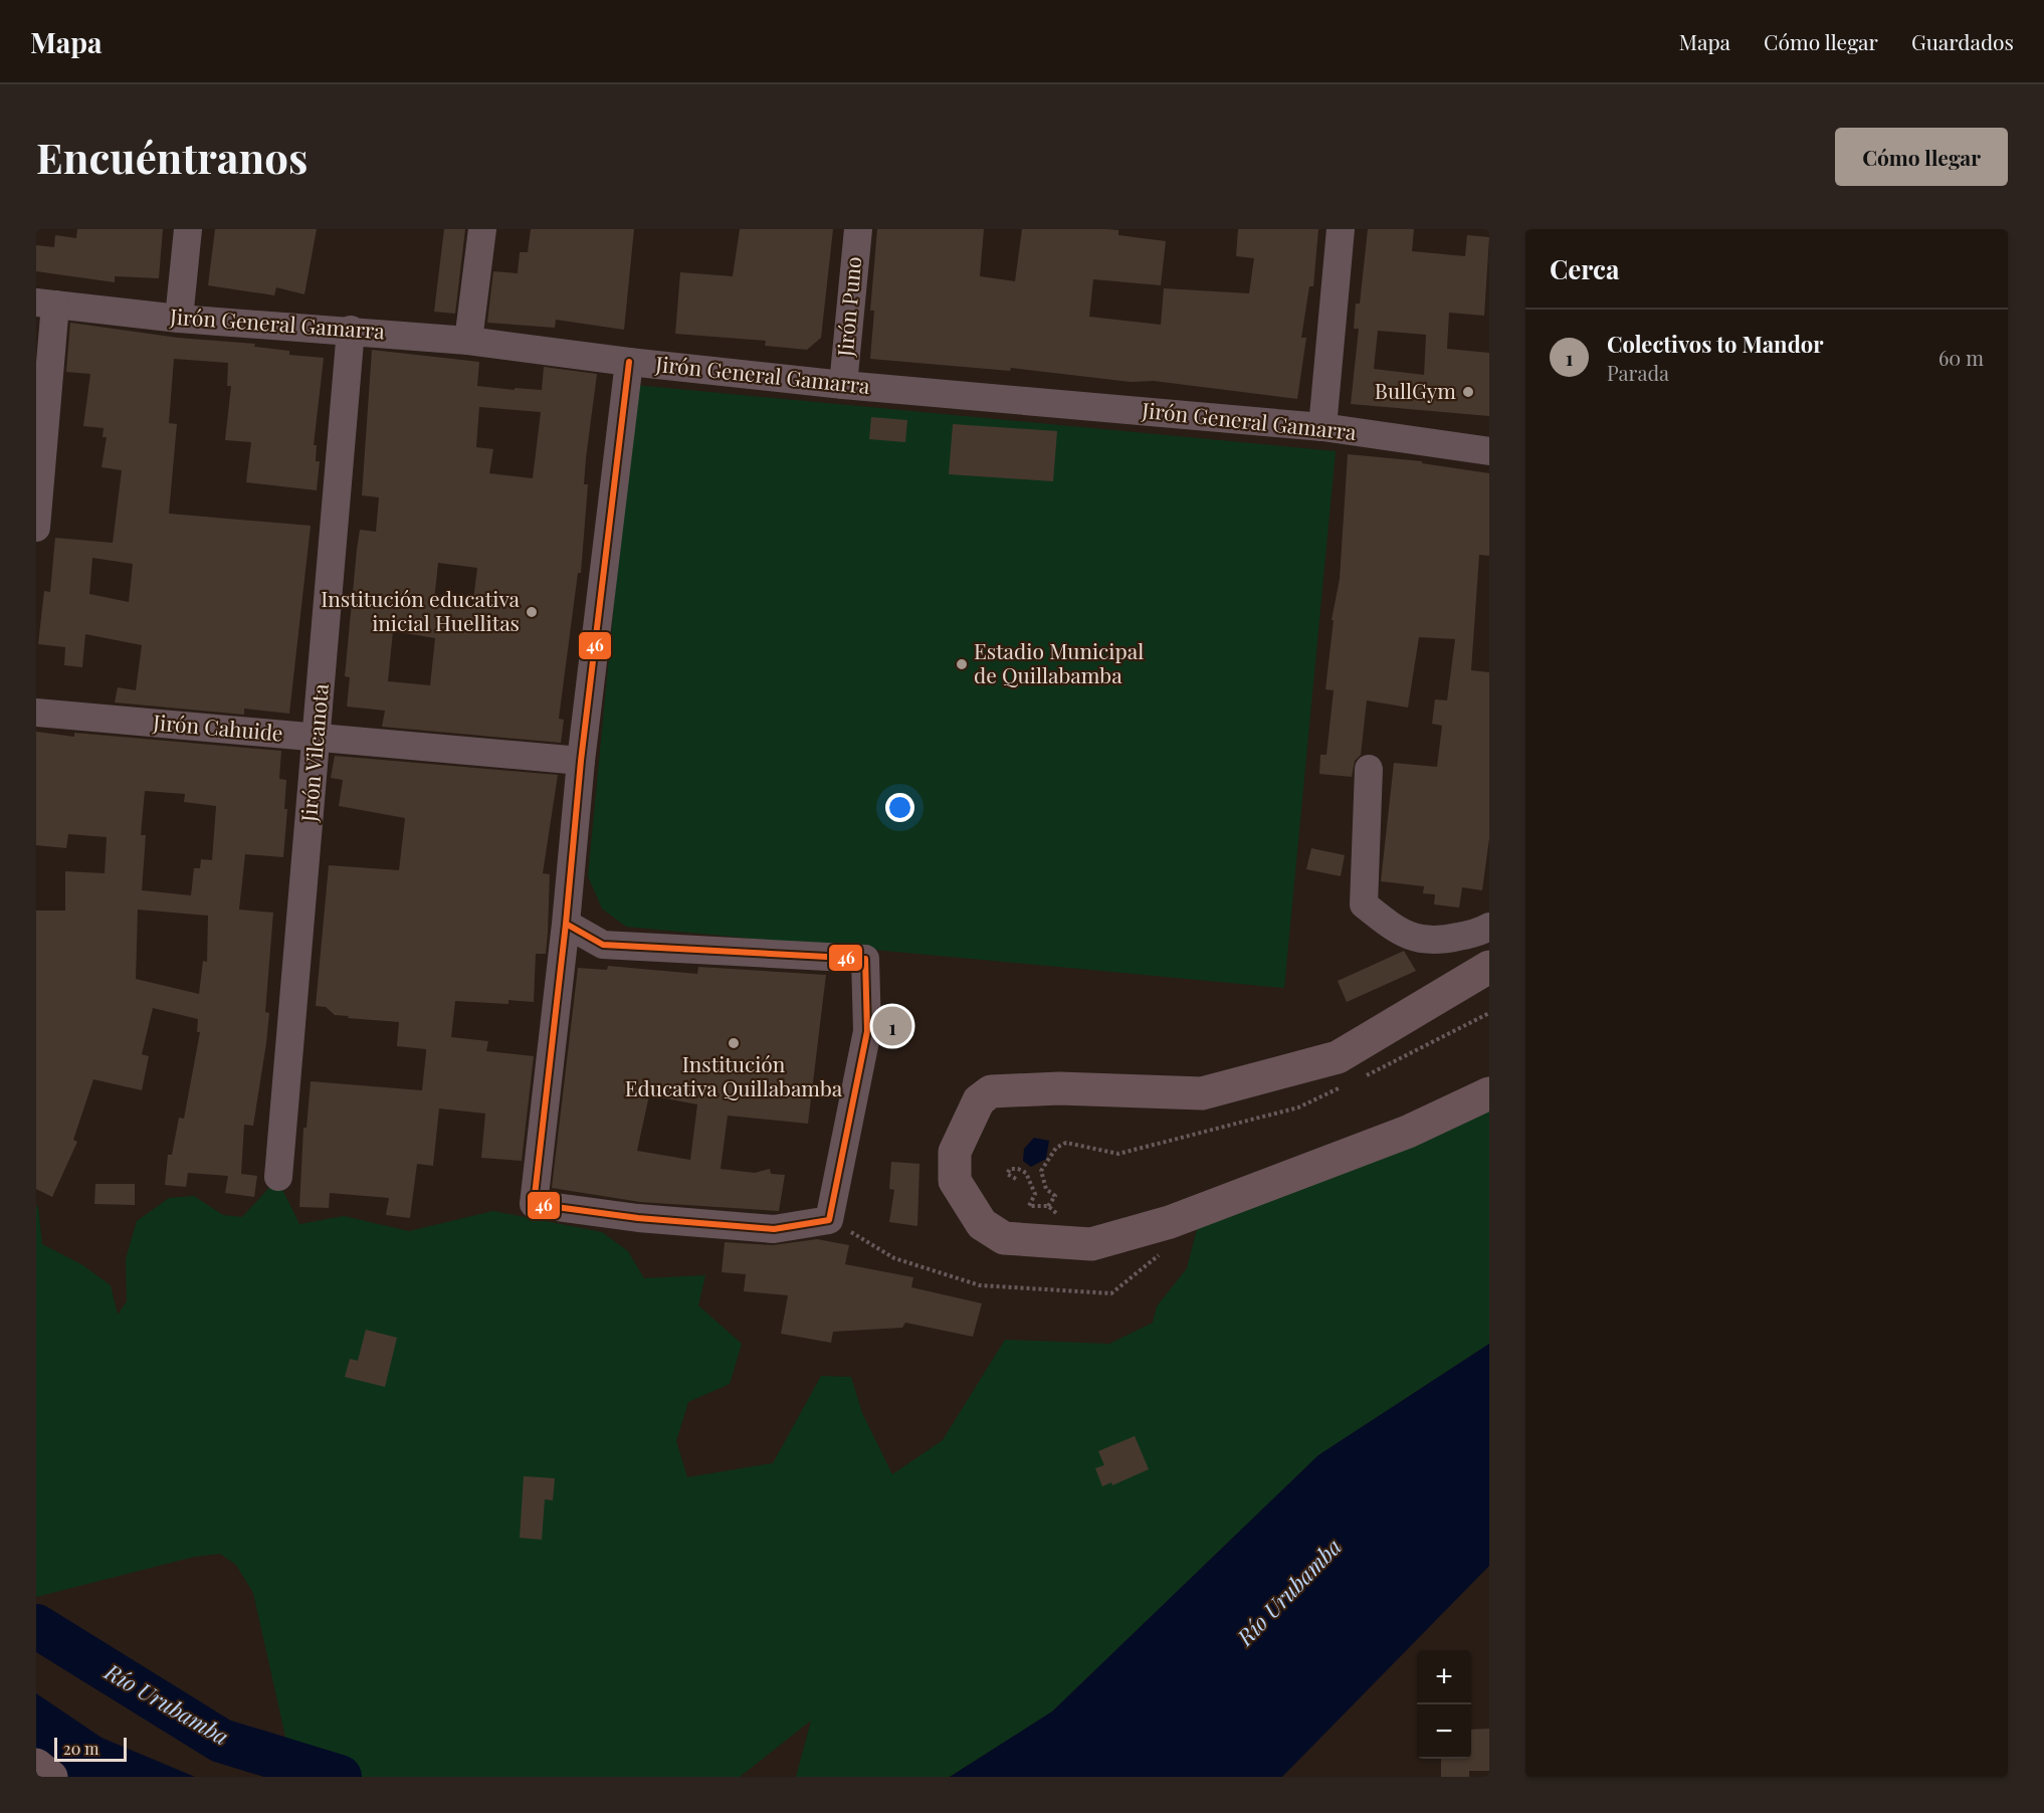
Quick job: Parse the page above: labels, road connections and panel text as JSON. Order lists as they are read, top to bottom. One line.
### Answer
{"streets":{"street":["Jirón Puno","Jirón General Gamarra","Jirón Cahuide","Jirón Vilcanota"]},"crossings":[["Jirón Puno","Jirón General Gamarra"],["Jirón General Gamarra","Jirón Vilcanota"],["Jirón Cahuide","Jirón Vilcanota"]],"water":["Río Urubamba"],"places":["BullGym","Institución educativa inicial Huellitas","Estadio Municipal de Quillabamba","Institución Educativa Quillabamba"],"lines":["transit line 46"],"scale_bar":"20 m","page":{"header":"Mapa","nav":["Mapa","Cómo llegar","Guardados"],"buttons":"Cómo llegar","title":"Encuéntranos","heading":"Cerca","list":[{"mark":"1","name":"Colectivos to Mandor","note":"Parada","value":"60 m"}],"pins":"1","map_buttons":["+","−"],"scale":"20 m"}}
